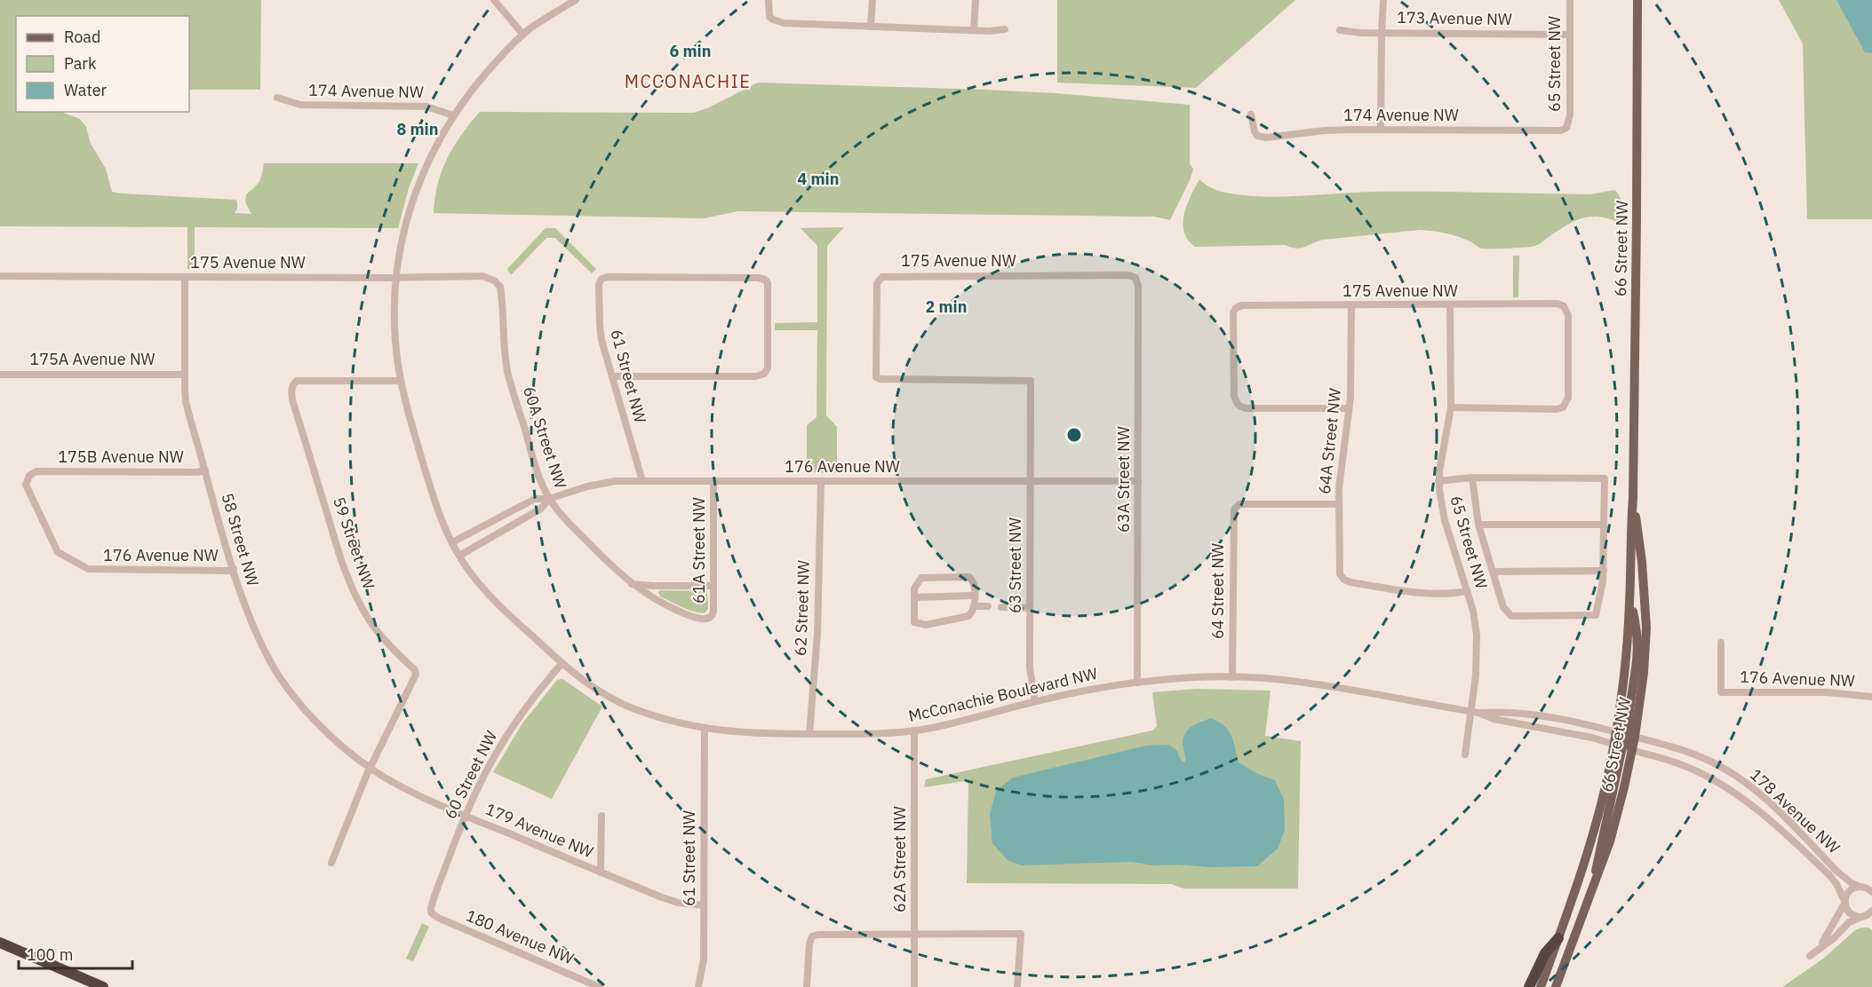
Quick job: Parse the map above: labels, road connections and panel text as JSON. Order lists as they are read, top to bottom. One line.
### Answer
{"streets":{"main road":["66 Street NW"],"street":["173 Avenue NW","65 Street NW","174 Avenue NW","175 Avenue NW","175A Avenue NW","61 Street NW","60A Street NW","64A Street NW","175B Avenue NW","176 Avenue NW","63A Street NW","58 Street NW","59 Street NW","61A Street NW","63 Street NW","64 Street NW","62 Street NW","McConachie Boulevard NW","60 Street NW","178 Avenue NW","179 Avenue NW","62A Street NW","180 Avenue NW"]},"crossings":[["173 Avenue NW","65 Street NW"],["65 Street NW","174 Avenue NW"],["65 Street NW","175 Avenue NW"],["65 Street NW","64A Street NW"],["65 Street NW","McConachie Boulevard NW"],["174 Avenue NW","McConachie Boulevard NW"],["66 Street NW","McConachie Boulevard NW"],["66 Street NW","178 Avenue NW"],["175 Avenue NW","60A Street NW"],["175 Avenue NW","64A Street NW"],["175 Avenue NW","63A Street NW"],["175 Avenue NW","58 Street NW"],["175 Avenue NW","63 Street NW"],["175 Avenue NW","McConachie Boulevard NW"],["175A Avenue NW","58 Street NW"],["61 Street NW","176 Avenue NW"],["61 Street NW","McConachie Boulevard NW"],["61 Street NW","179 Avenue NW"],["60A Street NW","176 Avenue NW"],["60A Street NW","61A Street NW"],["64A Street NW","64 Street NW"],["175B Avenue NW","176 Avenue NW"],["175B Avenue NW","58 Street NW"],["176 Avenue NW","63A Street NW"],["176 Avenue NW","58 Street NW"],["176 Avenue NW","61A Street NW"],["176 Avenue NW","63 Street NW"],["176 Avenue NW","62 Street NW"],["176 Avenue NW","McConachie Boulevard NW"],["63A Street NW","McConachie Boulevard NW"],["58 Street NW","59 Street NW"],["58 Street NW","179 Avenue NW"],["59 Street NW","McConachie Boulevard NW"],["59 Street NW","179 Avenue NW"],["63 Street NW","McConachie Boulevard NW"],["64 Street NW","McConachie Boulevard NW"],["62 Street NW","McConachie Boulevard NW"],["McConachie Boulevard NW","60 Street NW"],["McConachie Boulevard NW","178 Avenue NW"],["McConachie Boulevard NW","62A Street NW"],["60 Street NW","179 Avenue NW"],["60 Street NW","180 Avenue NW"]],"districts":["MCCONACHIE"],"legend":["Road","Park","Water"],"scale_bar":"100 m","rings":["6 min","8 min","4 min","2 min"]}
